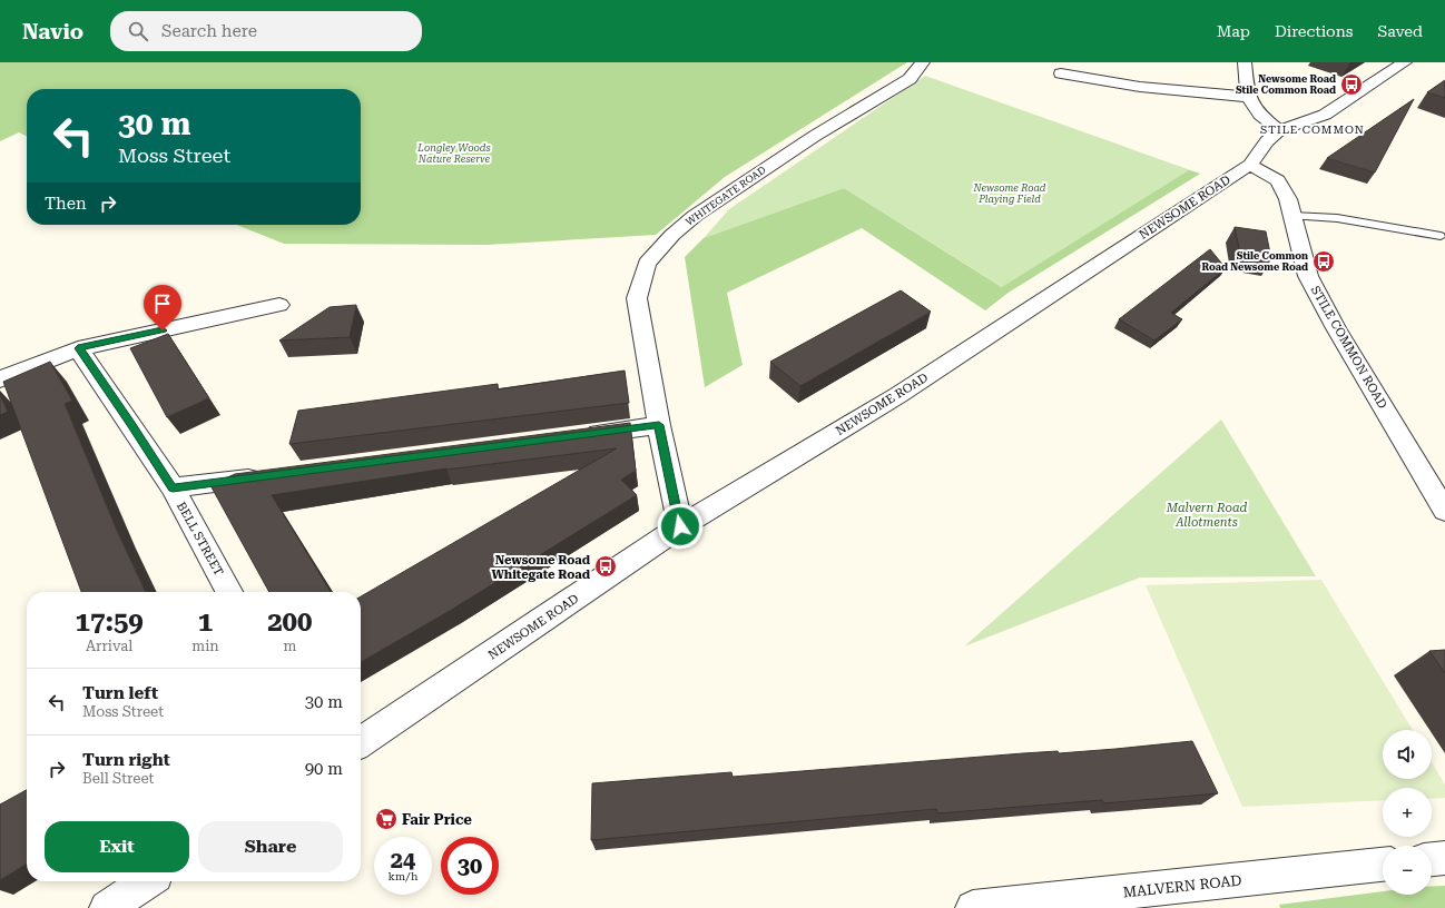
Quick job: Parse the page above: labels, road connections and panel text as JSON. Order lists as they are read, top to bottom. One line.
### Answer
{"streets":{"street":["WHITEGATE ROAD","NEWSOME ROAD","STILE COMMON ROAD","BELL STREET","MALVERN ROAD"]},"crossings":[["WHITEGATE ROAD","NEWSOME ROAD"],["NEWSOME ROAD","STILE COMMON ROAD"]],"districts":["STILE COMMON"],"parks":["Longley Woods Nature Reserve","Newsome Road Playing Field","Malvern Road Allotments"],"places":{"bus stop":["Newsome Road Stile Common Road","Stile Common Road Newsome Road","Newsome Road Whitegate Road"],"supermarket":["Fair Price"]},"page":{"header":"Navio","search":"Search here","nav":["Map","Directions","Saved"],"turn":["30 m","Moss Street"],"then":"Then","eta":["17:59","Arrival","1","min","200","m"],"list":[{"name":"Turn left","note":"Moss Street","value":"30 m"},{"name":"Turn right","note":"Bell Street","value":"90 m"}],"map_buttons":["+","−"],"buttons":["Exit","Share"],"speed":"24 km/h","limit":"30"}}
